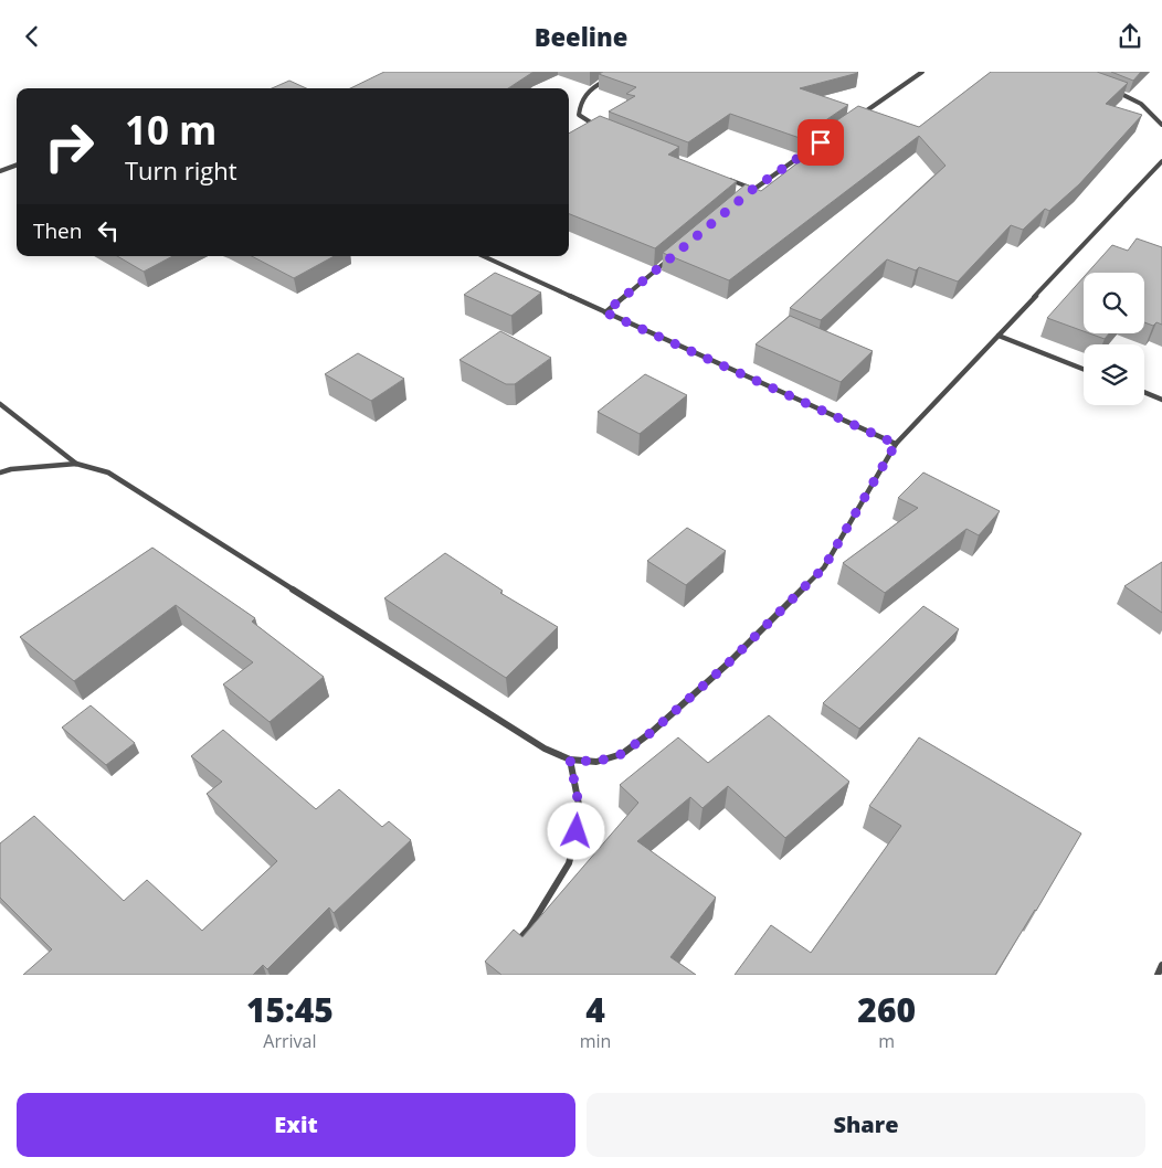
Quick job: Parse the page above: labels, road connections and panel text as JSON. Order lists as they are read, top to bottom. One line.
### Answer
{"page":{"header":"Beeline","turn":["10 m","Turn right"],"then":"Then","eta":["15:45","Arrival","4","min","260","m"],"buttons":["Exit","Share"]}}
